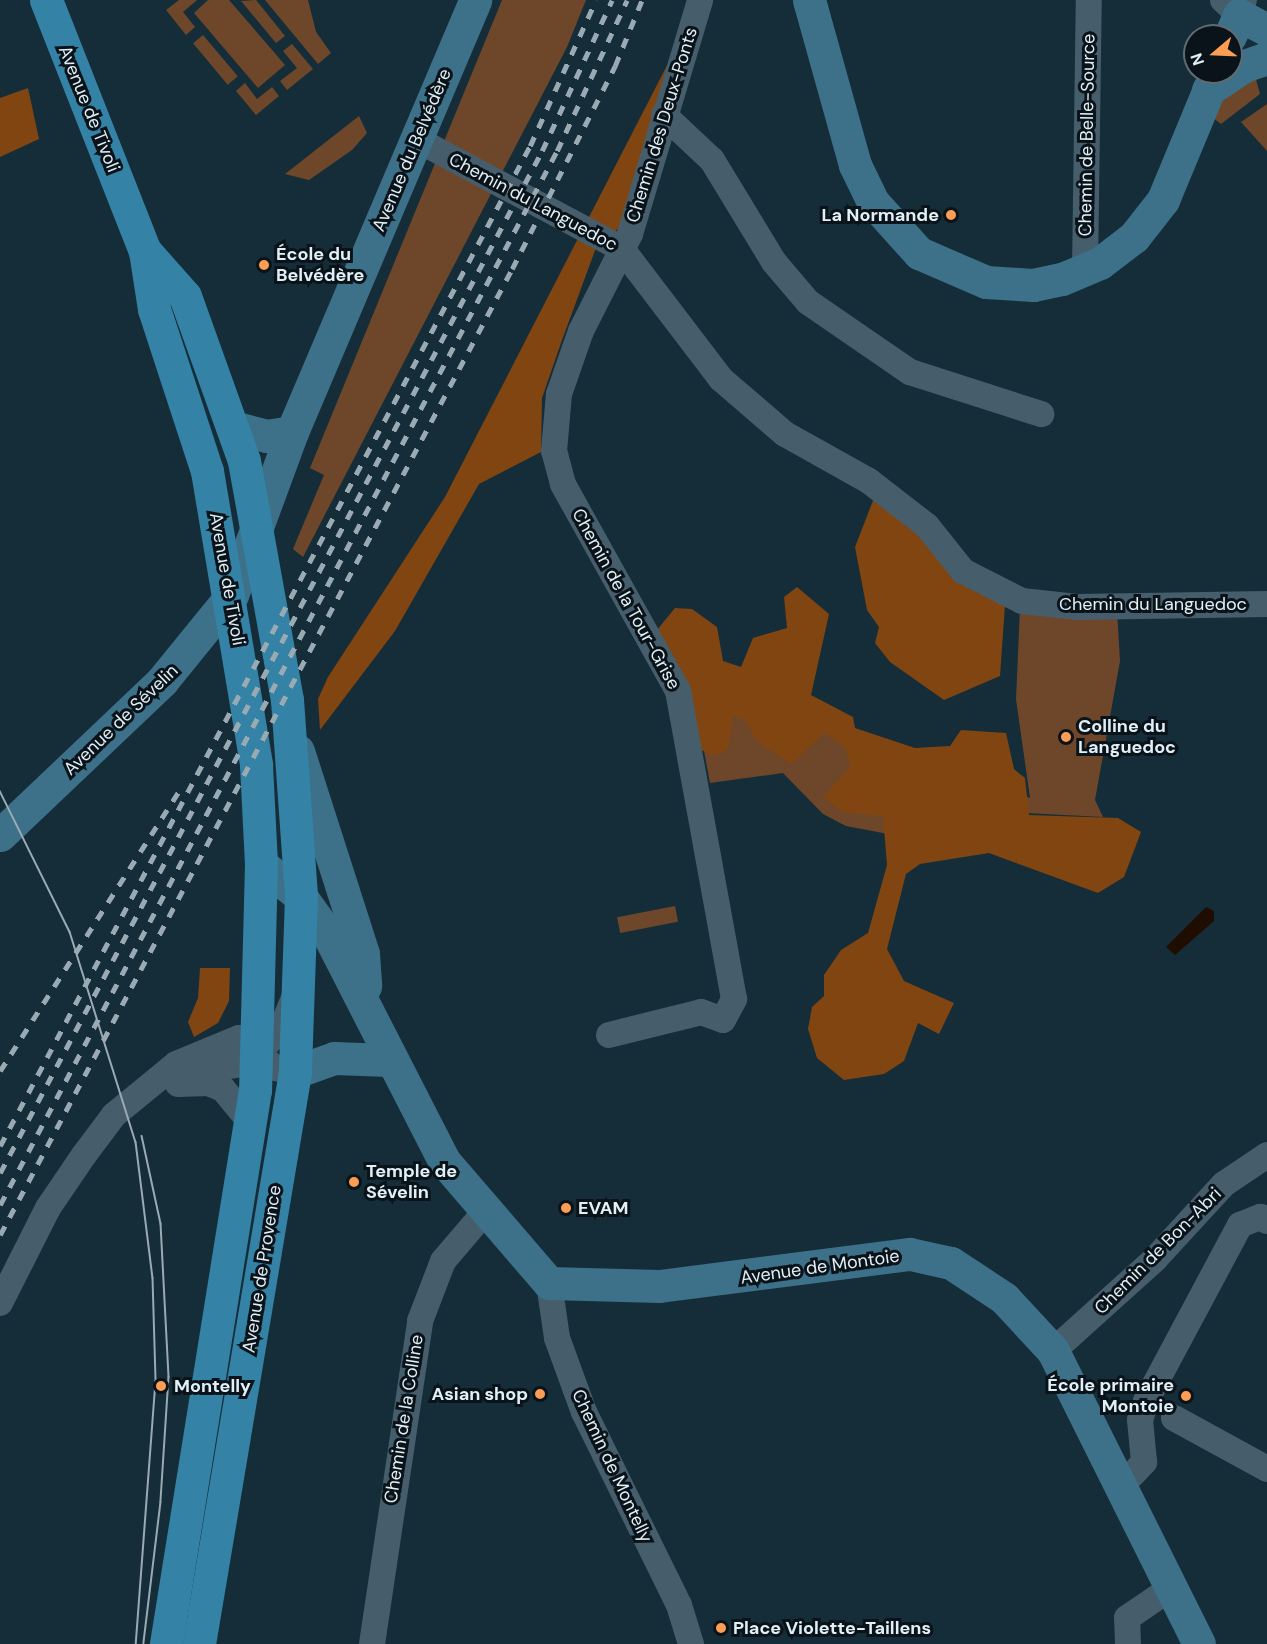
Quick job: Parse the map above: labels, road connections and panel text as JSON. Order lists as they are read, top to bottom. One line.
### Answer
{"streets":{"main road":["Avenue de Tivoli","Avenue de Provence"],"street":["Chemin des Deux-Ponts","Chemin de Belle-Source","Avenue du Belvédère","Chemin du Languedoc","Chemin de la Tour-Grise","Avenue de Sévelin","Chemin de Bon-Abri","Avenue de Montoie","Chemin de la Colline","Chemin de Montelly"]},"crossings":[["Avenue de Tivoli","Avenue du Belvédère"],["Avenue de Tivoli","Avenue de Sévelin"],["Avenue de Tivoli","Avenue de Montoie"],["Avenue de Tivoli","Avenue de Provence"],["Avenue de Tivoli","Chemin de la Colline"],["Avenue de Tivoli","Chemin de Montelly"],["Chemin des Deux-Ponts","Chemin du Languedoc"],["Chemin des Deux-Ponts","Chemin de la Tour-Grise"],["Avenue du Belvédère","Chemin du Languedoc"],["Avenue du Belvédère","Avenue de Sévelin"],["Chemin du Languedoc","Chemin de la Tour-Grise"],["Chemin de Bon-Abri","Avenue de Montoie"],["Avenue de Montoie","Chemin de Montelly"]],"places":["La Normande","École du Belvédère","Colline du Languedoc","Temple de Sévelin","EVAM","Montelly","Asian shop","École primaire Montoie","Place Violette-Taillens"],"north":"left"}
